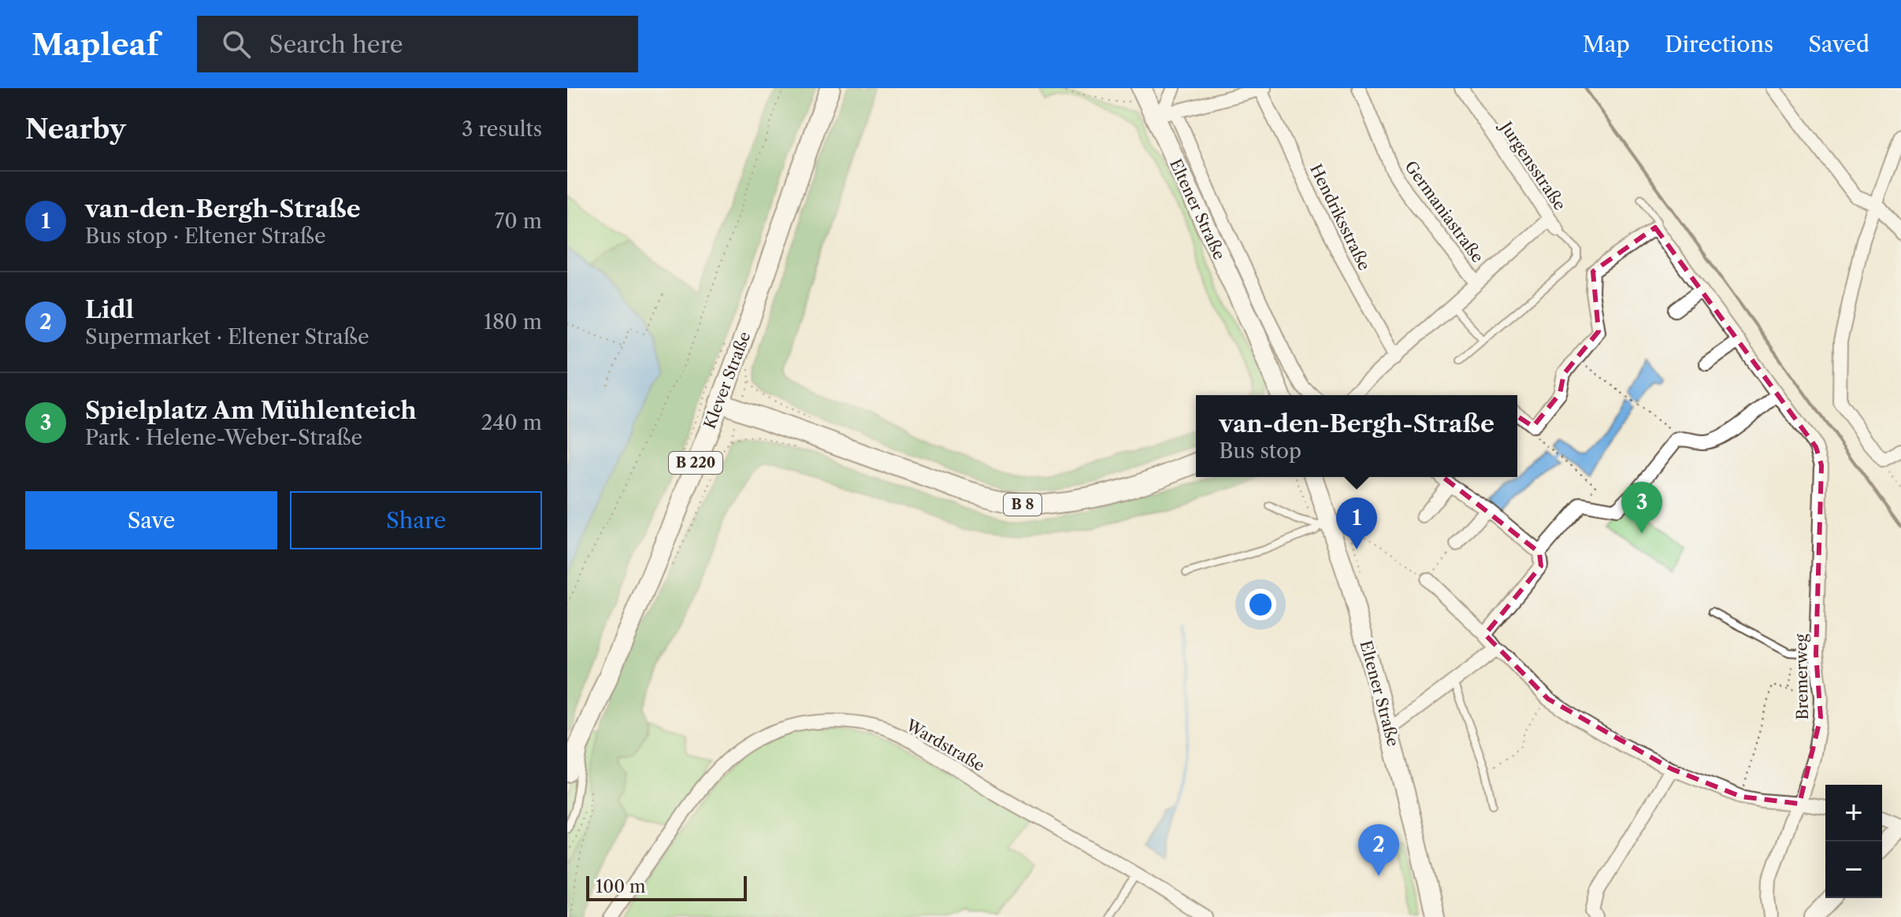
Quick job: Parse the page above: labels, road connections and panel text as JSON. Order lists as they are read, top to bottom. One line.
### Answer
{"streets":{"main road":["Eltener Straße","Klever Straße","B 220","B 8"],"street":["Jurgensstraße","Germaniastraße","Hendriksstraße","Bremerweg","Wardstraße"]},"crossings":[["Klever Straße","B 8"]],"scale_bar":"100 m","page":{"header":"Mapleaf","search":"Search here","nav":["Map","Directions","Saved"],"heading":["Nearby","3 results"],"list":[{"mark":"1","name":"van-den-Bergh-Straße","note":"Bus stop · Eltener Straße","value":"70 m"},{"mark":"2","name":"Lidl","note":"Supermarket · Eltener Straße","value":"180 m"},{"mark":"3","name":"Spielplatz Am Mühlenteich","note":"Park · Helene-Weber-Straße","value":"240 m"}],"popup":["van-den-Bergh-Straße","Bus stop"],"buttons":["Save","Share"],"pins":["3","1","2"],"map_buttons":["+","−"],"scale":"100 m"}}
